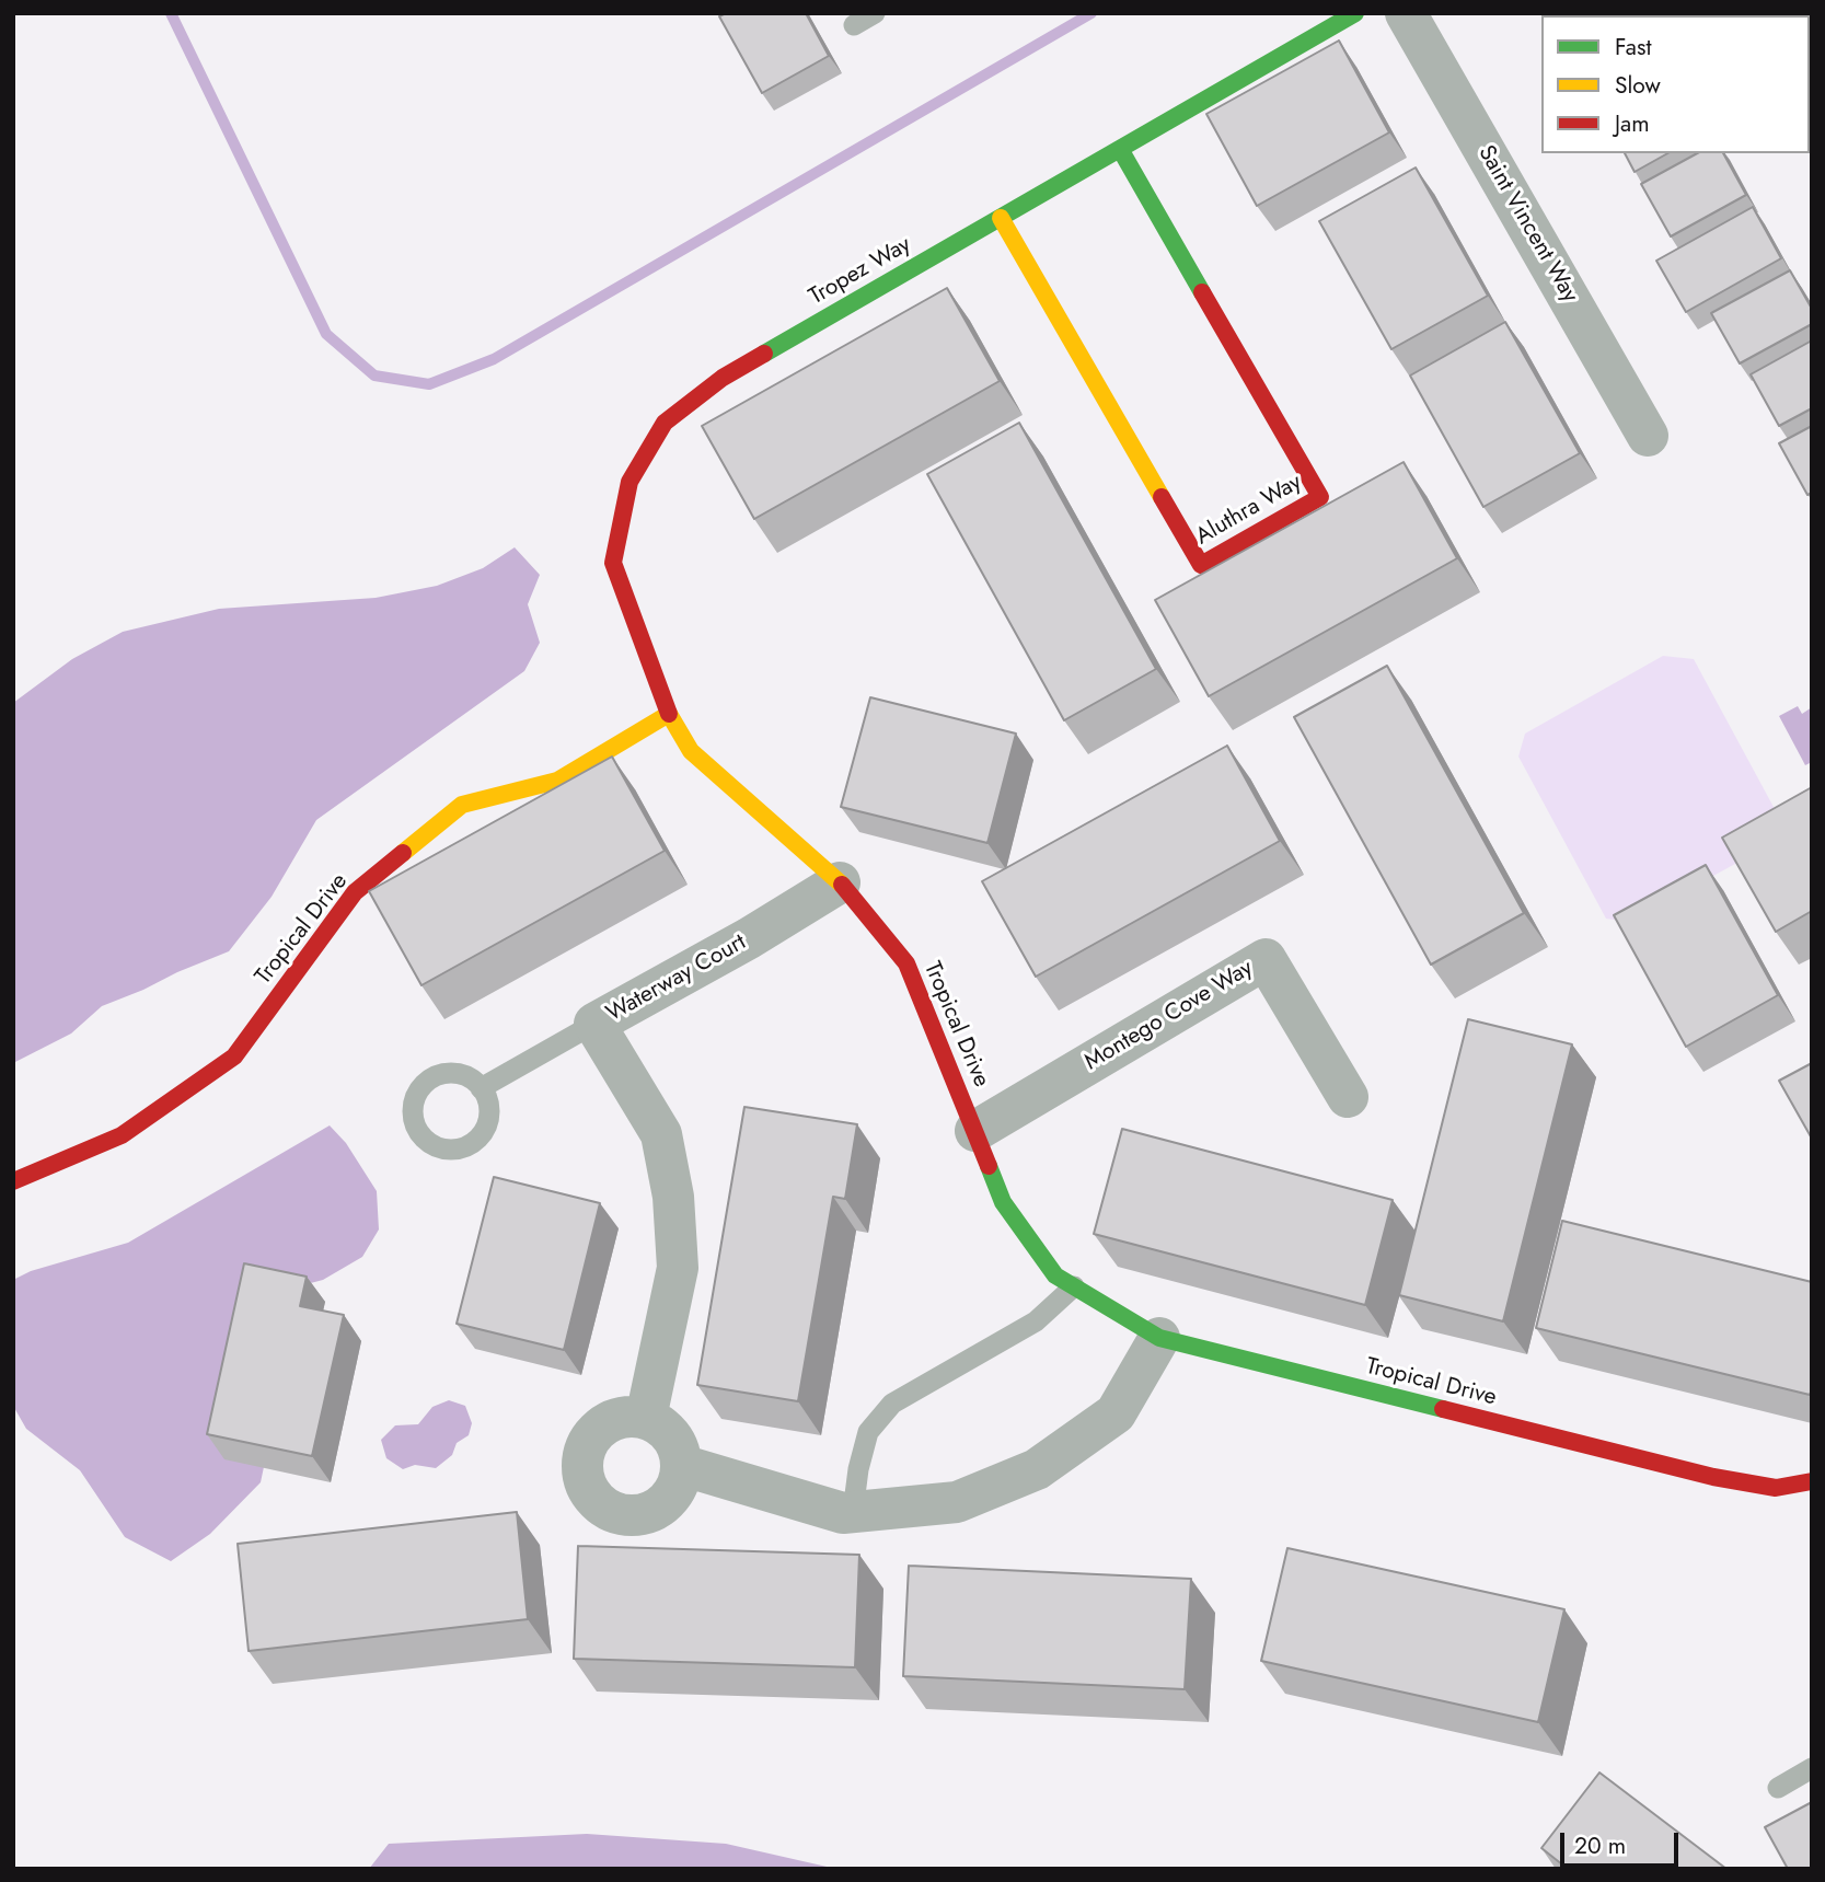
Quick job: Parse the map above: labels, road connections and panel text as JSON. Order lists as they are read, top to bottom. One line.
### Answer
{"streets":{"street":["Saint Vincent Way","Tropez Way","Aluthra Way","Tropical Drive","Waterway Court","Montego Cove Way"]},"crossings":[["Tropez Way","Aluthra Way"],["Tropez Way","Tropical Drive"],["Tropical Drive","Waterway Court"],["Tropical Drive","Montego Cove Way"]],"legend":["Fast","Slow","Jam"],"scale_bar":"20 m"}
